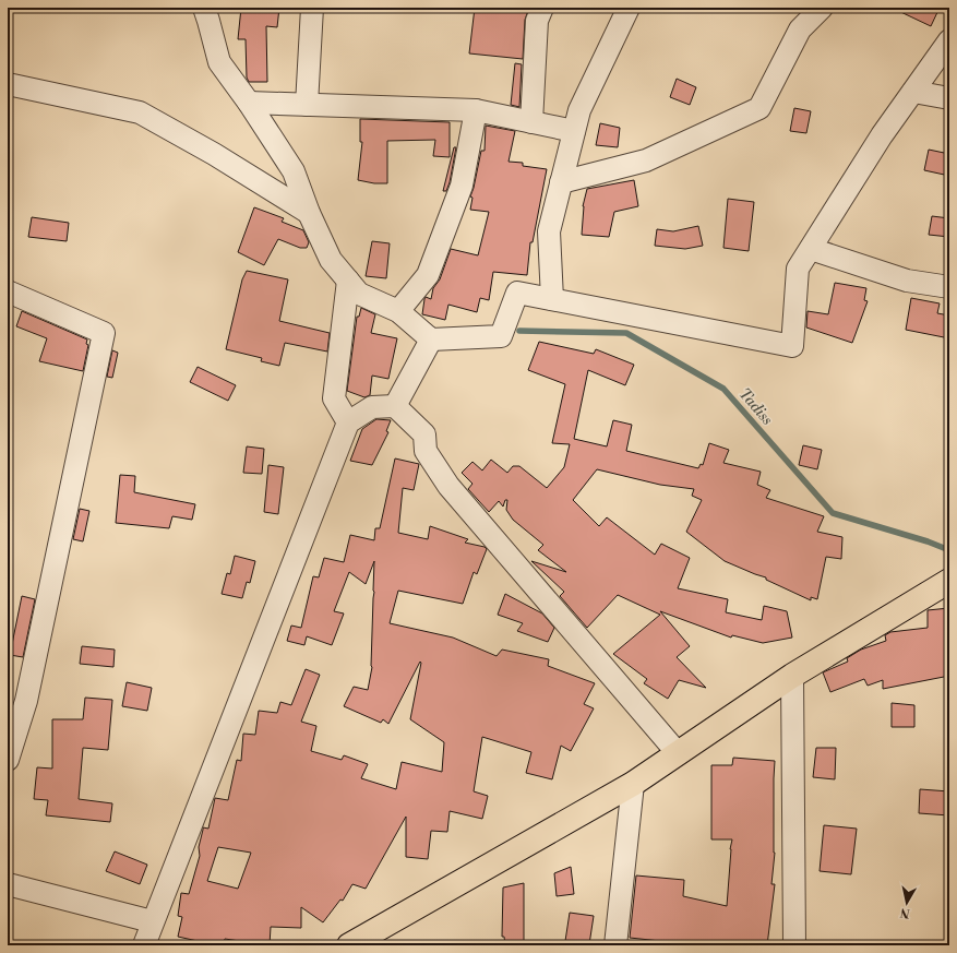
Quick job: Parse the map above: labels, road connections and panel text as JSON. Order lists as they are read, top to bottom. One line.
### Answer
{"water":["Tadiss"],"north":"bottom"}
